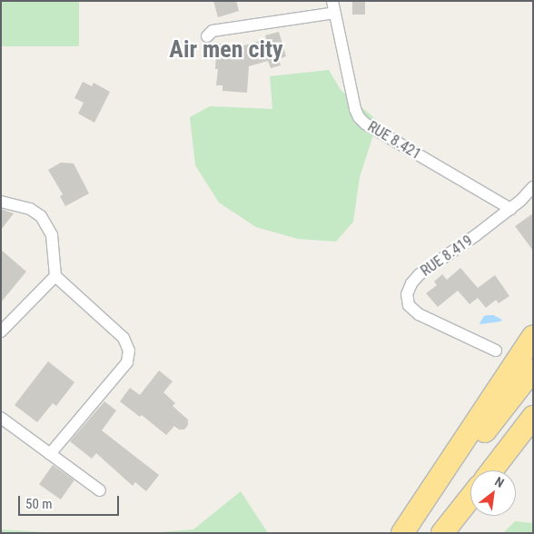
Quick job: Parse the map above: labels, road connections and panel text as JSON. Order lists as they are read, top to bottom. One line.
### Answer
{"streets":{"street":["RUE 8.421","RUE 8.419"]},"crossings":[["RUE 8.421","RUE 8.419"]],"districts":["Air men city"],"scale_bar":"50 m","north":"top right"}
